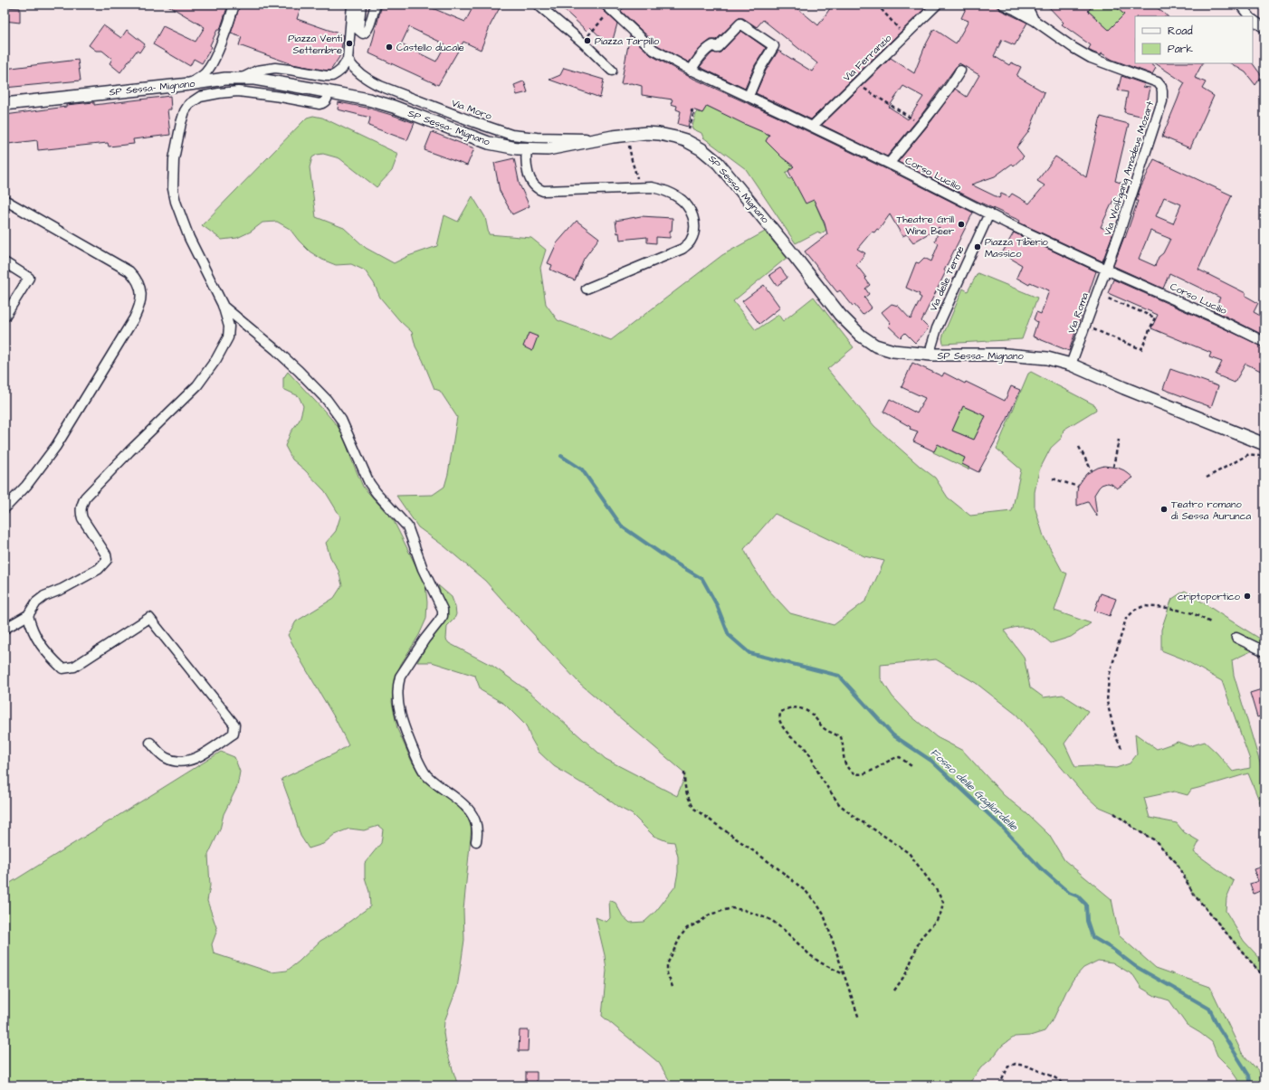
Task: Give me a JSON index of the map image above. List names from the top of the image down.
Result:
{
  "streets": {
    "street": [
      "Via Ferranzio",
      "SP Sessa- Mignano",
      "Via Moro",
      "Via Wolfgang Amadeus Mozart",
      "Corso Lucilio",
      "Via delle Terme",
      "Via Roma"
    ]
  },
  "crossings": [
    ["Via Ferranzio", "Corso Lucilio"],
    ["SP Sessa- Mignano", "Via Moro"],
    ["SP Sessa- Mignano", "Via delle Terme"],
    ["SP Sessa- Mignano", "Via Roma"],
    ["Via Wolfgang Amadeus Mozart", "Corso Lucilio"],
    ["Via Wolfgang Amadeus Mozart", "Via Roma"],
    ["Corso Lucilio", "Via delle Terme"],
    ["Corso Lucilio", "Via Roma"]
  ],
  "water": ["Fosso delle Gagliardelle"],
  "places": [
    "Piazza Tarpillo",
    "Piazza Venti Settembre",
    "Castello ducale",
    "Theatre Grill Wine Beer",
    "Piazza Tiberio Massico",
    "Teatro romano di Sessa Aurunca",
    "criptoportico"
  ],
  "legend": ["Road", "Park"]
}
